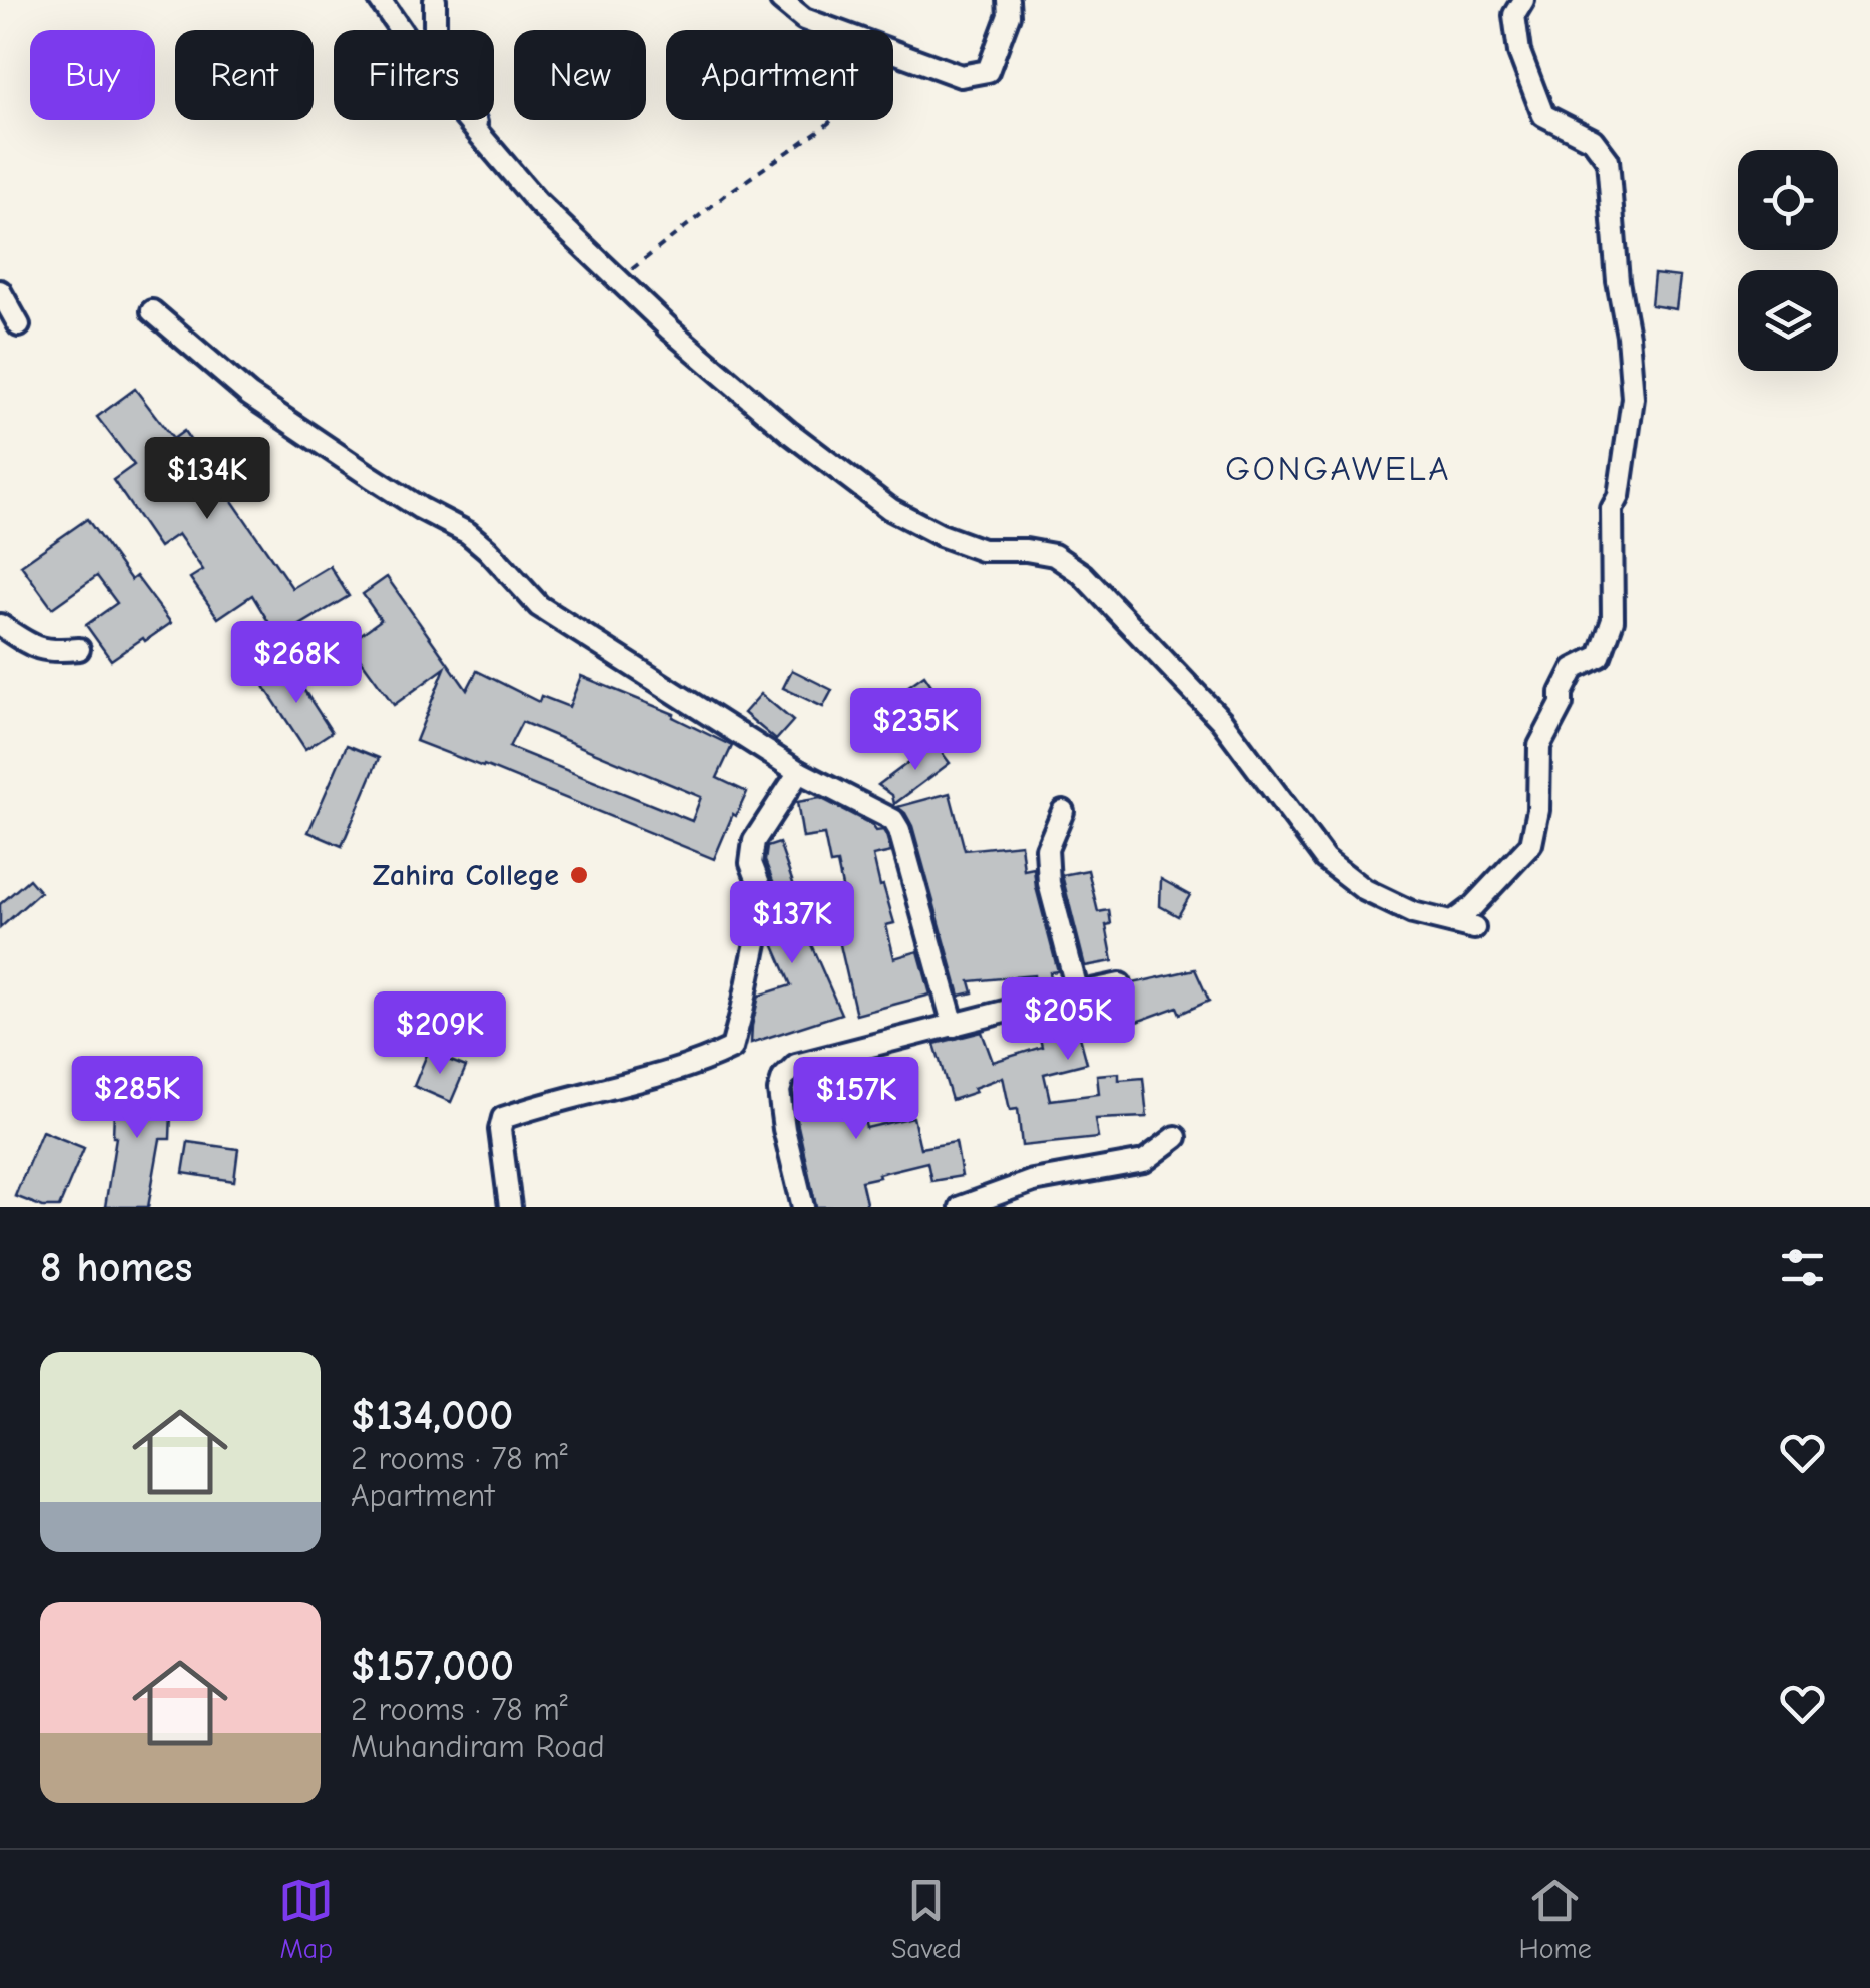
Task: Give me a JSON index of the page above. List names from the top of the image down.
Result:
{
  "districts": ["GONGAWELA"],
  "places": ["Zahira College"],
  "page": {
    "chip": [
      "Buy",
      "Rent",
      "Filters",
      "New",
      "Apartment"
    ],
    "price": [
      "$134K",
      "$268K",
      "$235K",
      "$137K",
      "$205K",
      "$209K",
      "$285K",
      "$157K"
    ],
    "heading": "8 homes",
    "list": [
      {
        "name": "$134,000",
        "note": "2 rooms · 78 m² · Apartment"
      },
      {
        "name": "$157,000",
        "note": "2 rooms · 78 m² · Muhandiram Road"
      }
    ],
    "tabs": ["Map", "Saved", "Home"]
  }
}
